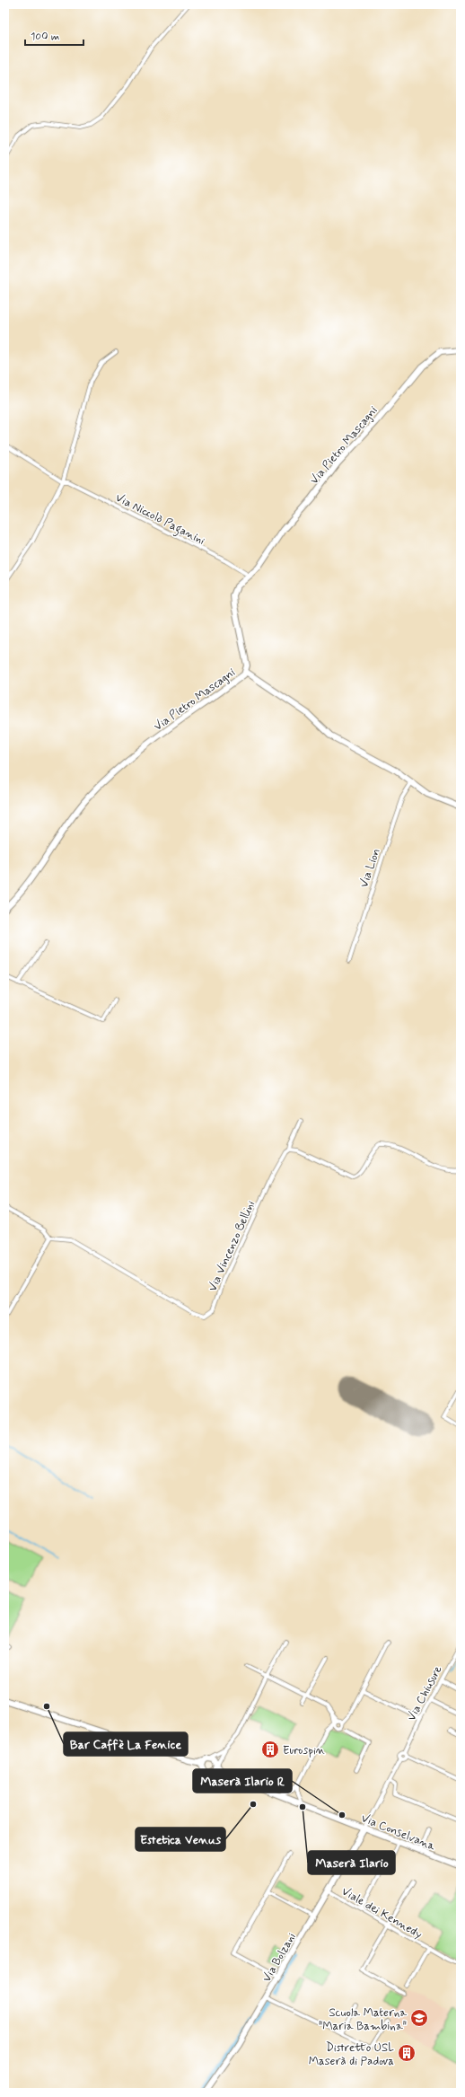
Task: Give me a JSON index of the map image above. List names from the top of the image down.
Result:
{
  "streets": {
    "street": [
      "Via Pietro Mascagni",
      "Via Niccolò Paganini",
      "Via Lion",
      "Via Vincenzo Bellini",
      "Via Chiusure",
      "Via Conselvana",
      "Viale dei Kennedy",
      "Via Bolzani"
    ]
  },
  "crossings": [
    ["Via Pietro Mascagni", "Via Niccolò Paganini"],
    ["Via Chiusure", "Via Conselvana"],
    ["Via Chiusure", "Via Bolzani"],
    ["Via Conselvana", "Via Bolzani"],
    ["Viale dei Kennedy", "Via Bolzani"]
  ],
  "places": {
    "other": [
      "Bar Caffè La Fenice",
      "Estetica Venus",
      "Maserà Ilario",
      "Maserà Ilario R"
    ],
    "building": ["Eurospin", "Distretto USL Maserà di Padova"],
    "school or university": ["Scuola Materna \"Maria Bambina\""]
  },
  "scale_bar": "100 m"
}
